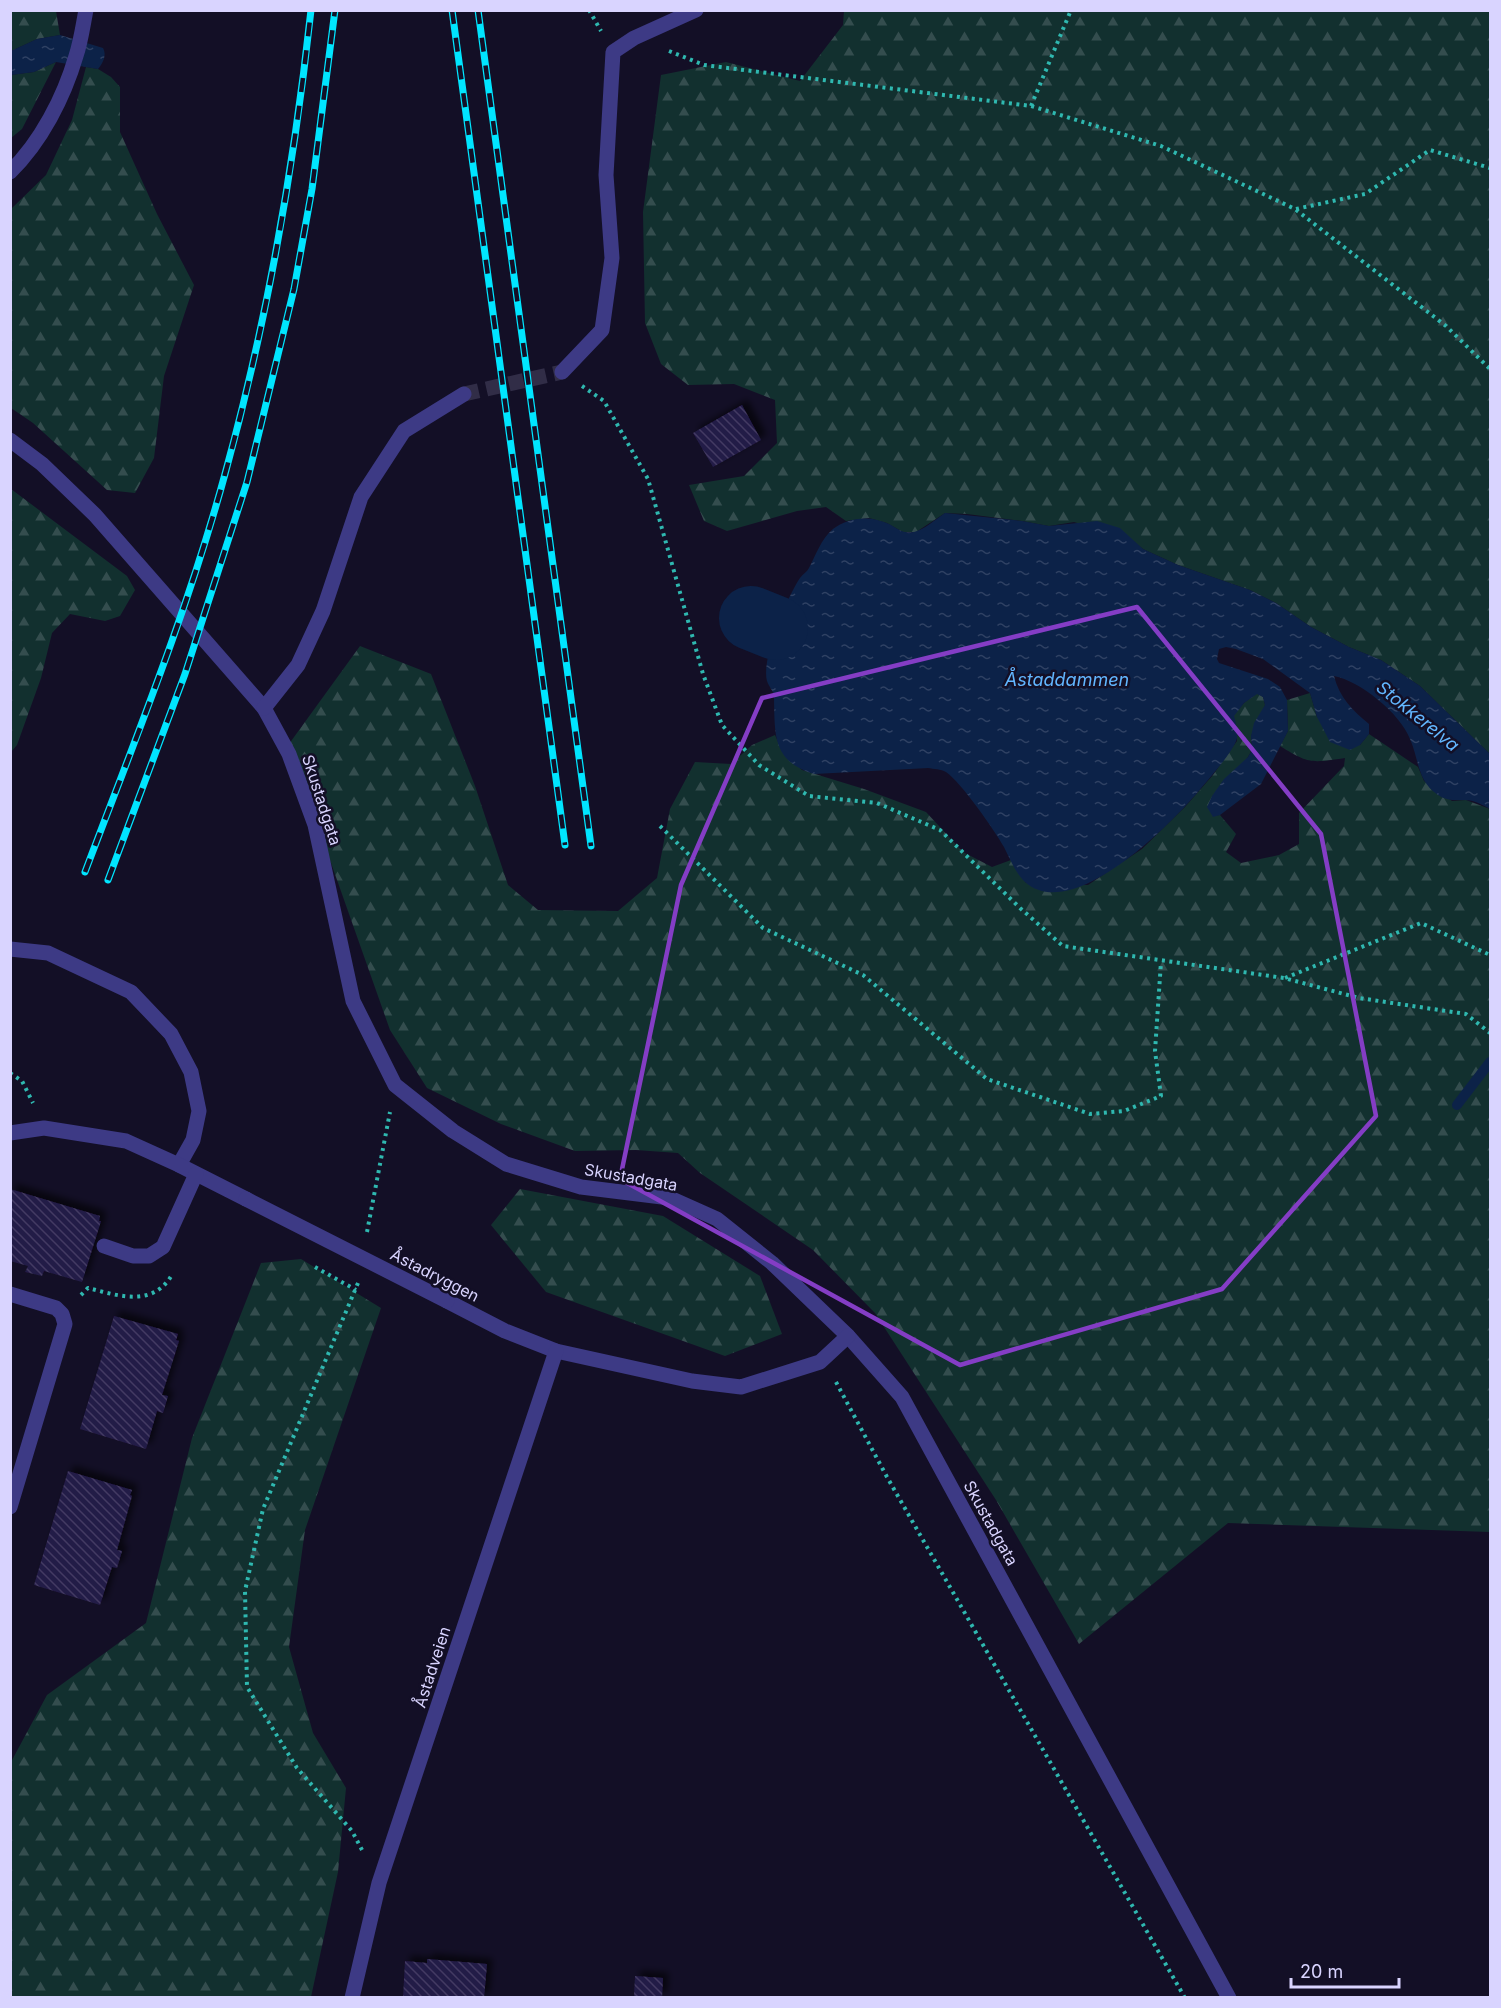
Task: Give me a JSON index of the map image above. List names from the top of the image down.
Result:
{
  "streets": {
    "street": ["Skustadgata", "Åstadryggen", "Åstadveien"]
  },
  "crossings": [
    ["Skustadgata", "Åstadryggen"],
    ["Åstadryggen", "Åstadveien"]
  ],
  "water": ["Åstaddammen", "Stokkerelva"],
  "scale_bar": "20 m"
}
